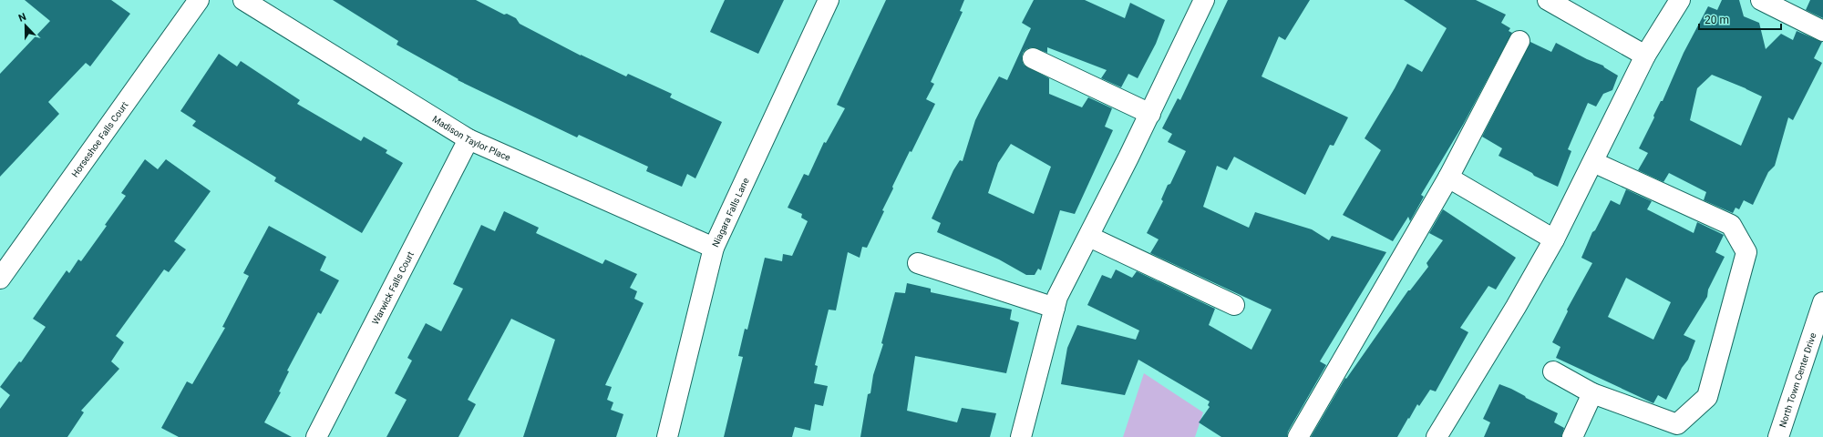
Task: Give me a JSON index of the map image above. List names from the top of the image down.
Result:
{
  "streets": {
    "street": [
      "Madison Taylor Place",
      "Horseshoe Falls Court",
      "Niagara Falls Lane",
      "Warwick Falls Court",
      "North Town Center Drive"
    ]
  },
  "crossings": [
    ["Madison Taylor Place", "Niagara Falls Lane"],
    ["Madison Taylor Place", "Warwick Falls Court"]
  ],
  "scale_bar": "20 m",
  "north": "top"
}
